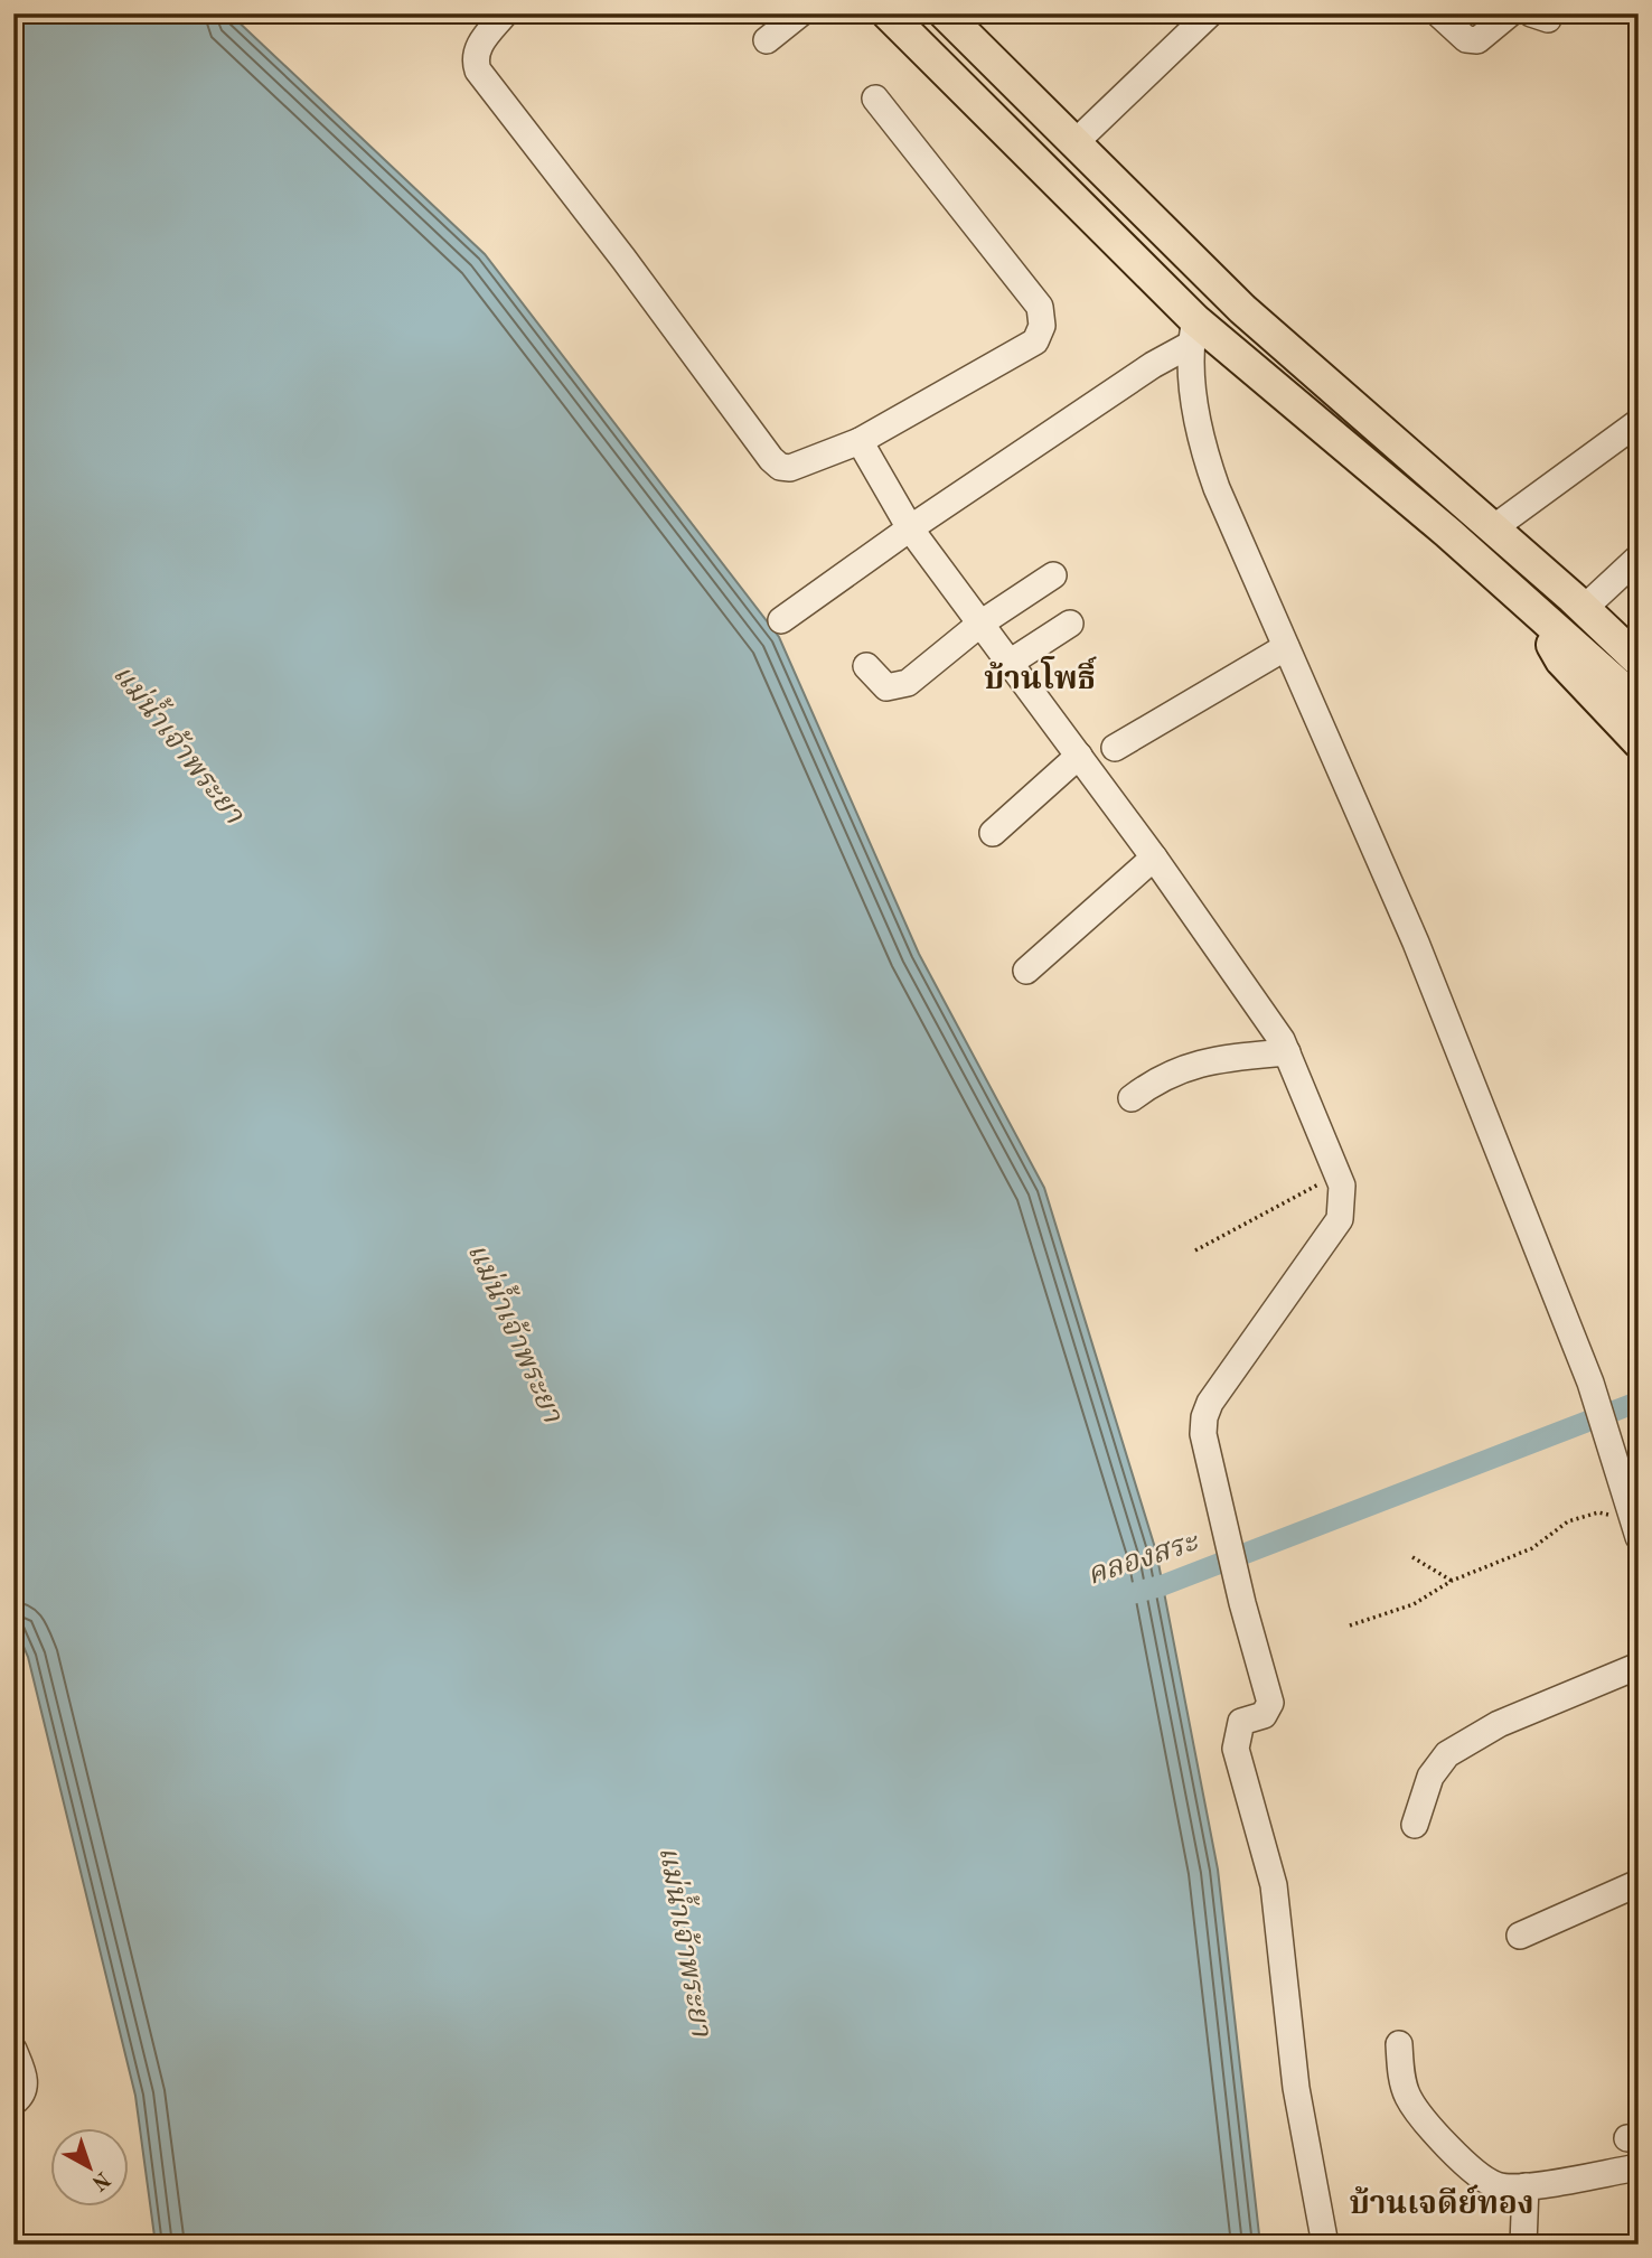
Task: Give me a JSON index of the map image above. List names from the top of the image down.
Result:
{
  "districts": ["บ้านโพธิ์", "บ้านเจดีย์ทอง"],
  "water": ["แม่น้ำเจ้าพระยา", "คลองสระ"],
  "north": "bottom right"
}
